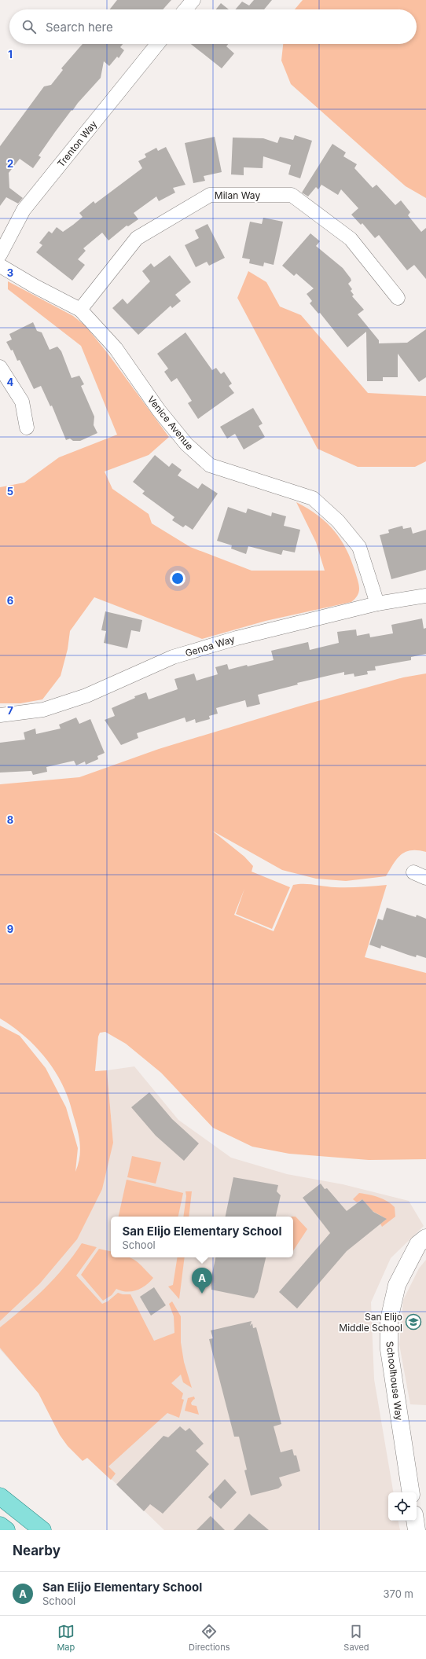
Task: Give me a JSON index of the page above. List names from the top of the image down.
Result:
{
  "streets": {
    "street": [
      "Trenton Way",
      "Milan Way",
      "Venice Avenue",
      "Genoa Way",
      "Schoolhouse Way"
    ]
  },
  "crossings": [
    ["Milan Way", "Venice Avenue"],
    ["Venice Avenue", "Genoa Way"]
  ],
  "places": {
    "school or university": ["San Elijo Middle School"]
  },
  "page": {
    "search": "Search here",
    "popup": ["San Elijo Elementary School", "School"],
    "pins": "A",
    "heading": "Nearby",
    "list": [
      {
        "mark": "A",
        "name": "San Elijo Elementary School",
        "note": "School",
        "value": "370 m"
      }
    ],
    "nav": ["Map", "Directions", "Saved"]
  },
  "grid": {
    "rows": [
      "1",
      "2",
      "3",
      "4",
      "5",
      "6",
      "7",
      "8",
      "9"
    ]
  }
}
